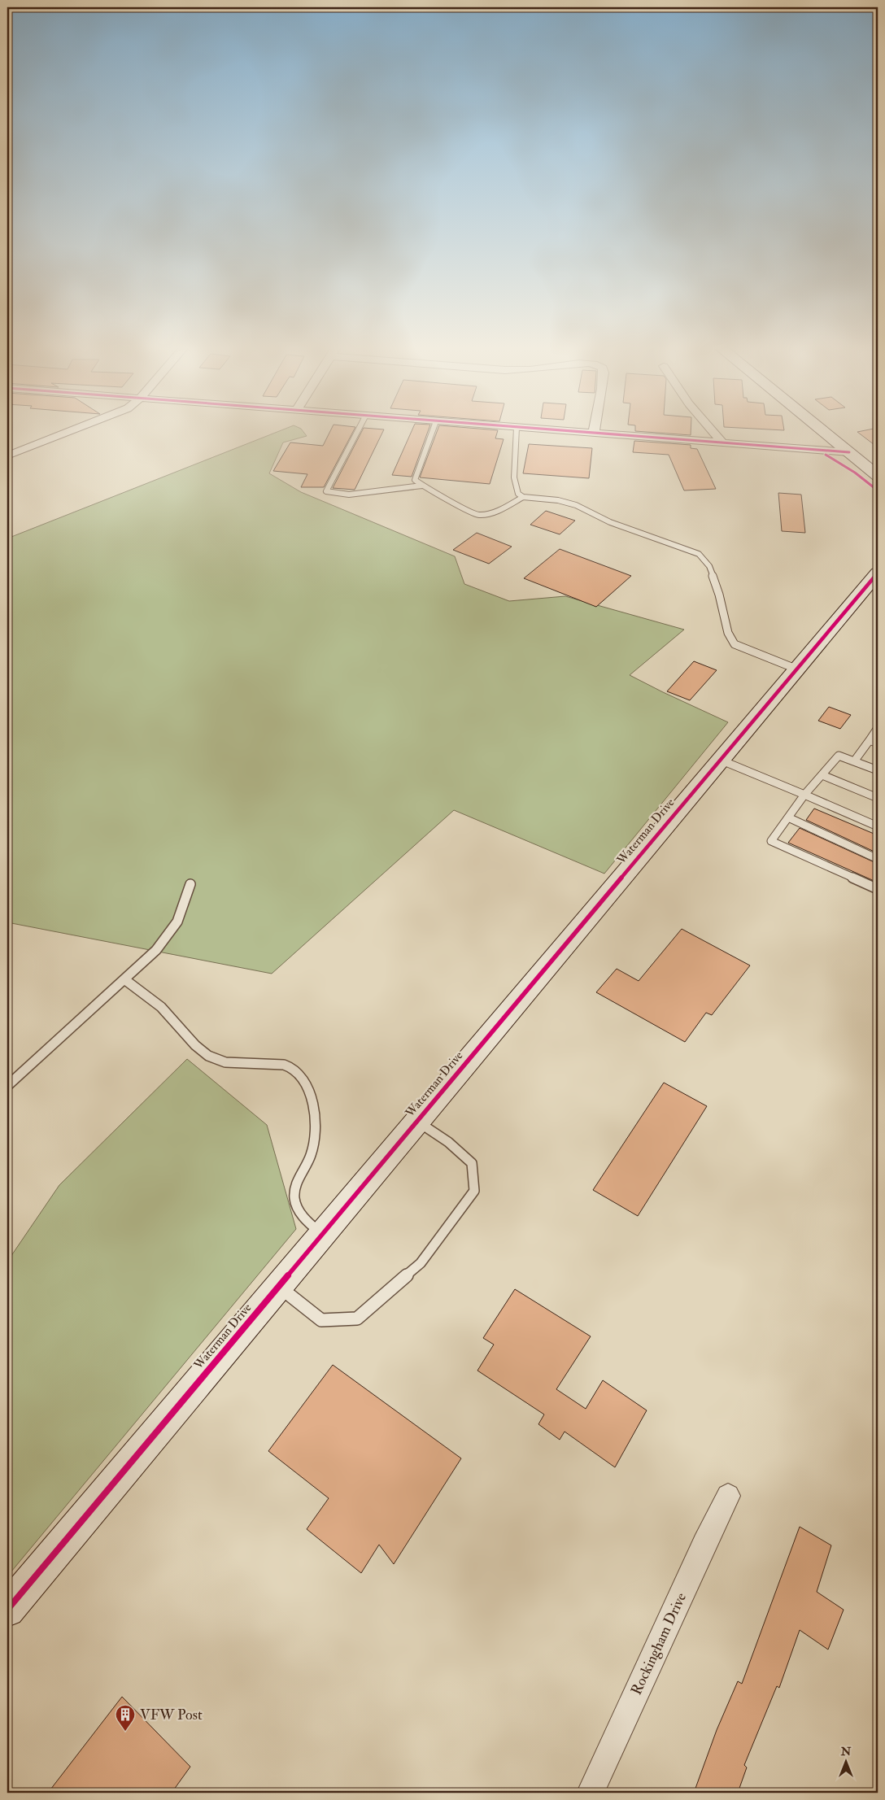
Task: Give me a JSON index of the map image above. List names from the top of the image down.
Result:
{
  "streets": {
    "street": ["Waterman Drive", "Rockingham Drive"]
  },
  "places": {
    "building": ["VFW Post"]
  },
  "north": "top"
}
